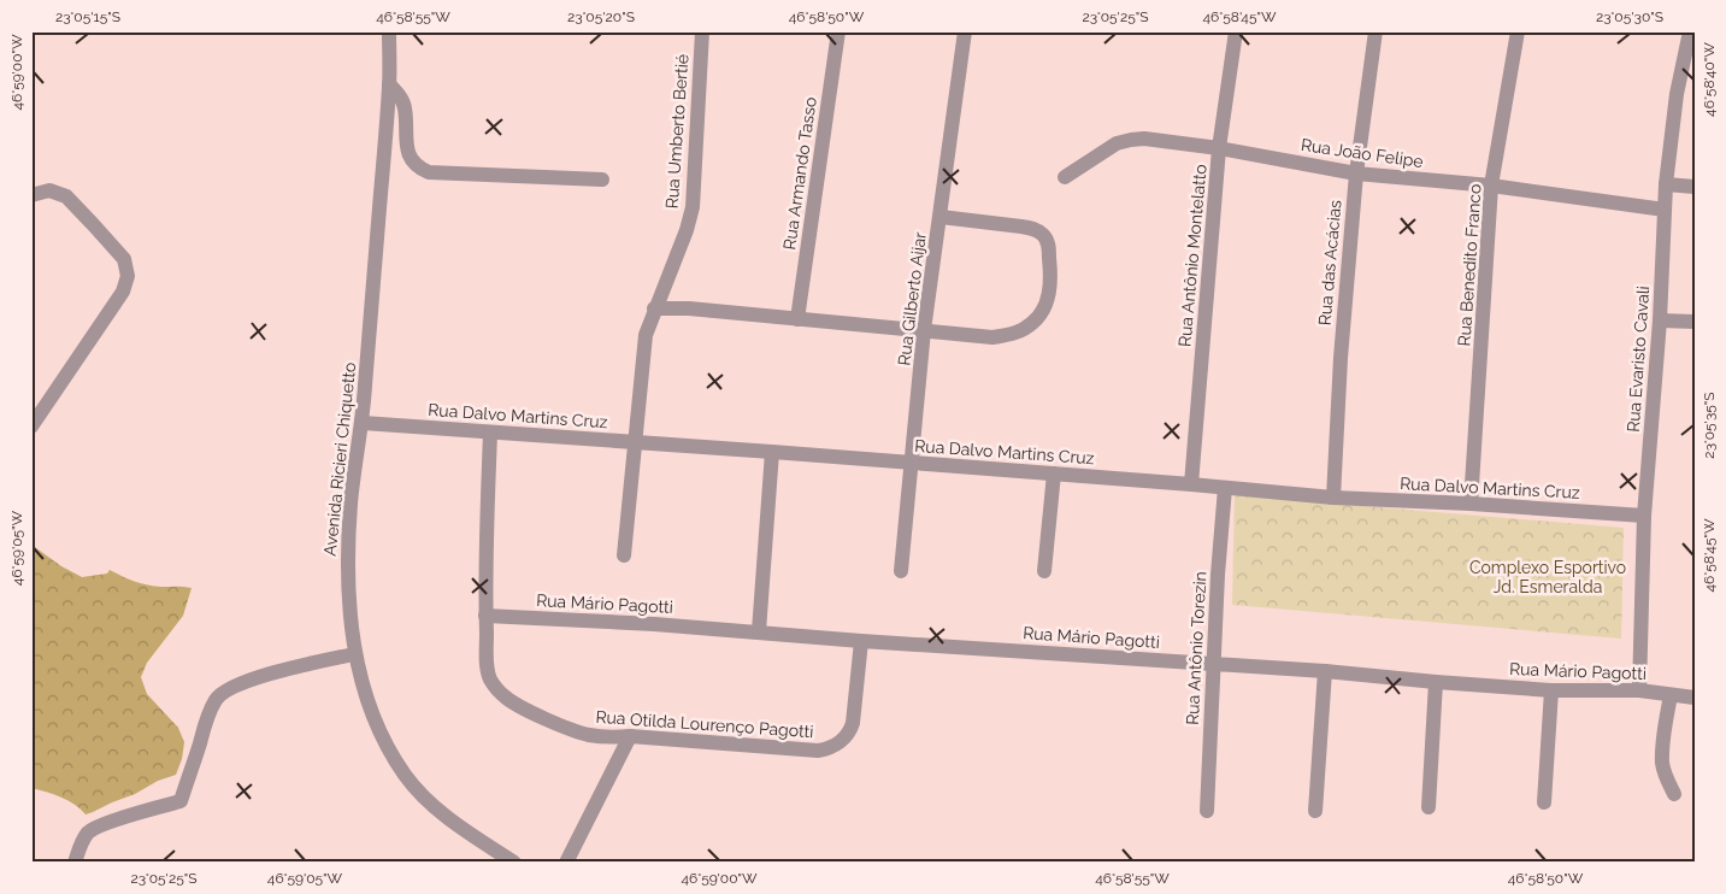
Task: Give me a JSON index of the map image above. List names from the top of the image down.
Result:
{
  "streets": {
    "street": [
      "Rua Umberto Bertié",
      "Rua João Felipe",
      "Rua Armando Tasso",
      "Rua Antônio Montelatto",
      "Rua das Acácias",
      "Rua Benedito Franco",
      "Rua Gilberto Aijar",
      "Rua Evaristo Cavali",
      "Rua Dalvo Martins Cruz",
      "Avenida Ricieri Chiquetto",
      "Rua Mário Pagotti",
      "Rua Antônio Torezin",
      "Rua Otilda Lourenço Pagotti"
    ]
  },
  "crossings": [
    ["Rua Umberto Bertié", "Rua Dalvo Martins Cruz"],
    ["Rua João Felipe", "Rua Antônio Montelatto"],
    ["Rua João Felipe", "Rua das Acácias"],
    ["Rua João Felipe", "Rua Benedito Franco"],
    ["Rua João Felipe", "Rua Evaristo Cavali"],
    ["Rua Antônio Montelatto", "Rua Dalvo Martins Cruz"],
    ["Rua das Acácias", "Rua Dalvo Martins Cruz"],
    ["Rua Benedito Franco", "Rua Dalvo Martins Cruz"],
    ["Rua Gilberto Aijar", "Rua Dalvo Martins Cruz"],
    ["Rua Evaristo Cavali", "Rua Dalvo Martins Cruz"],
    ["Rua Evaristo Cavali", "Rua Mário Pagotti"],
    ["Rua Dalvo Martins Cruz", "Avenida Ricieri Chiquetto"],
    ["Rua Dalvo Martins Cruz", "Rua Antônio Torezin"],
    ["Rua Mário Pagotti", "Rua Antônio Torezin"],
    ["Rua Mário Pagotti", "Rua Otilda Lourenço Pagotti"]
  ],
  "parks": ["Complexo Esportivo Jd. Esmeralda"],
  "coordinates": [
    "23°05'15\"S",
    "46°58'55\"W",
    "23°05'20\"S",
    "46°58'50\"W",
    "23°05'25\"S",
    "46°58'45\"W",
    "23°05'30\"S",
    "46°59'00\"W",
    "46°58'40\"W",
    "23°05'35\"S",
    "46°59'05\"W"
  ]
}
